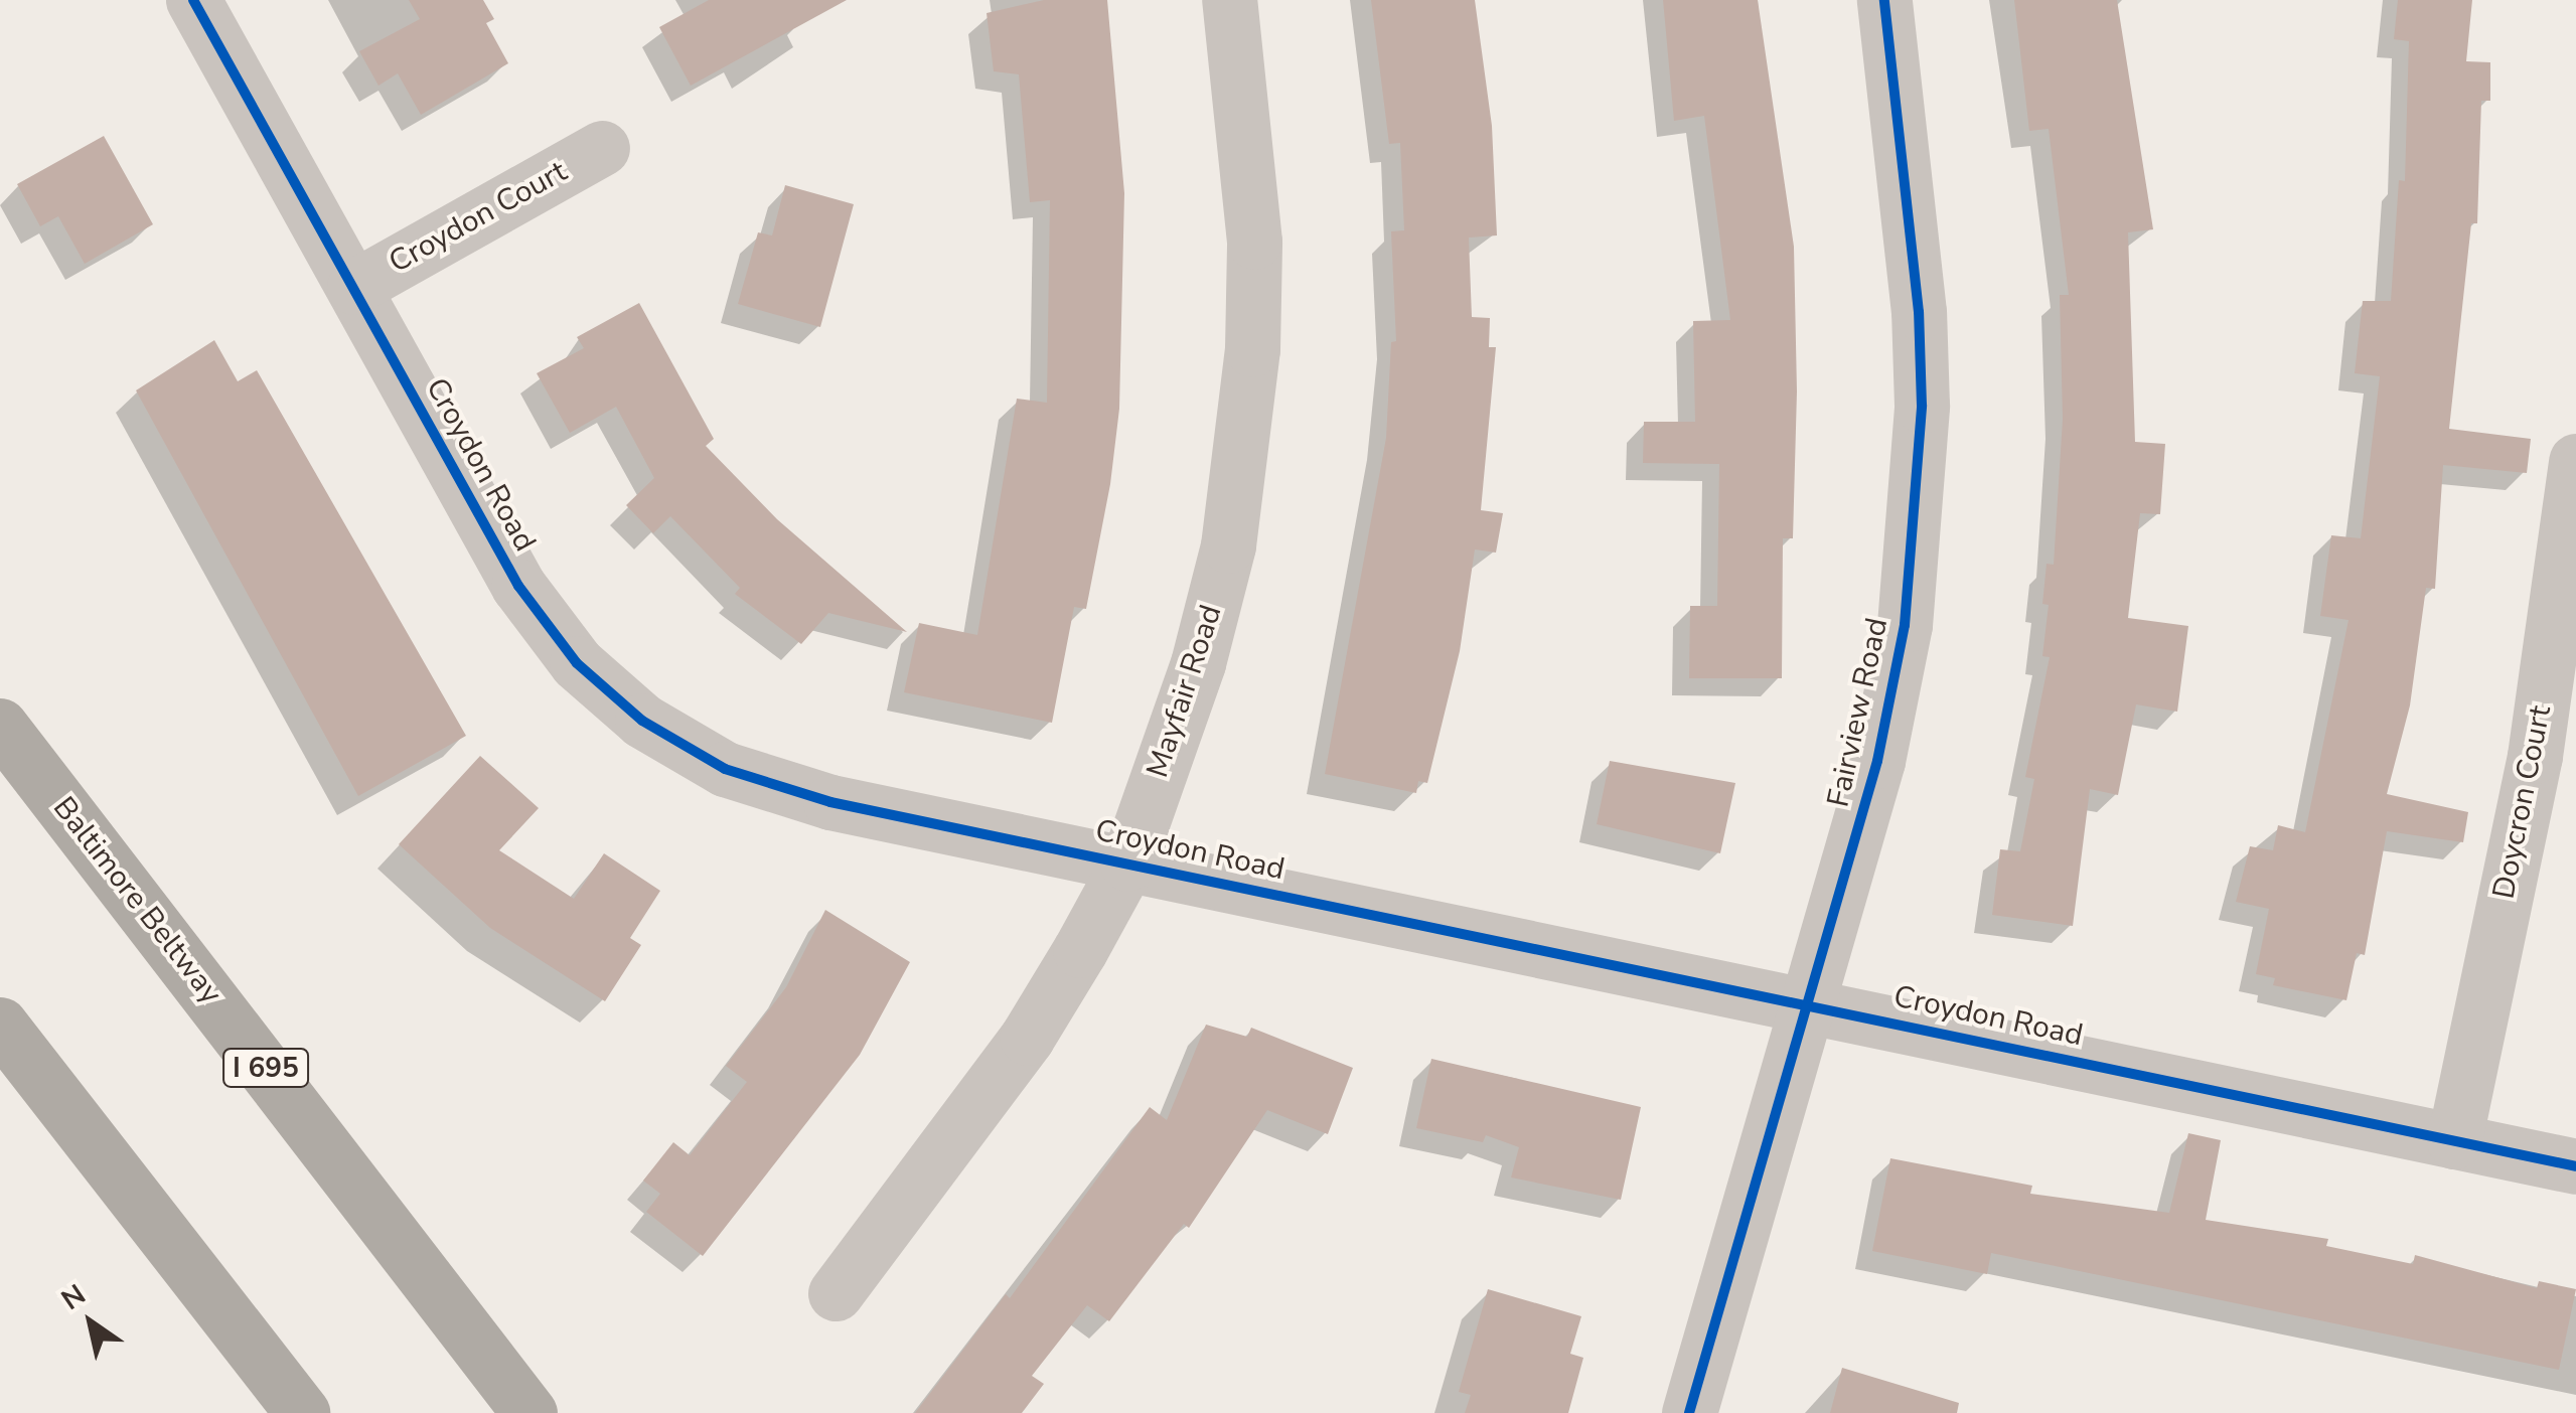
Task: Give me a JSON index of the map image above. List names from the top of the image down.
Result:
{
  "streets": {
    "highway": ["Baltimore Beltway", "I 695"],
    "street": [
      "Croydon Court",
      "Croydon Road",
      "Mayfair Road",
      "Fairview Road",
      "Doycron Court"
    ]
  },
  "crossings": [
    ["Croydon Court", "Croydon Road"],
    ["Croydon Road", "Mayfair Road"],
    ["Croydon Road", "Fairview Road"],
    ["Croydon Road", "Doycron Court"]
  ],
  "north": "top left"
}
